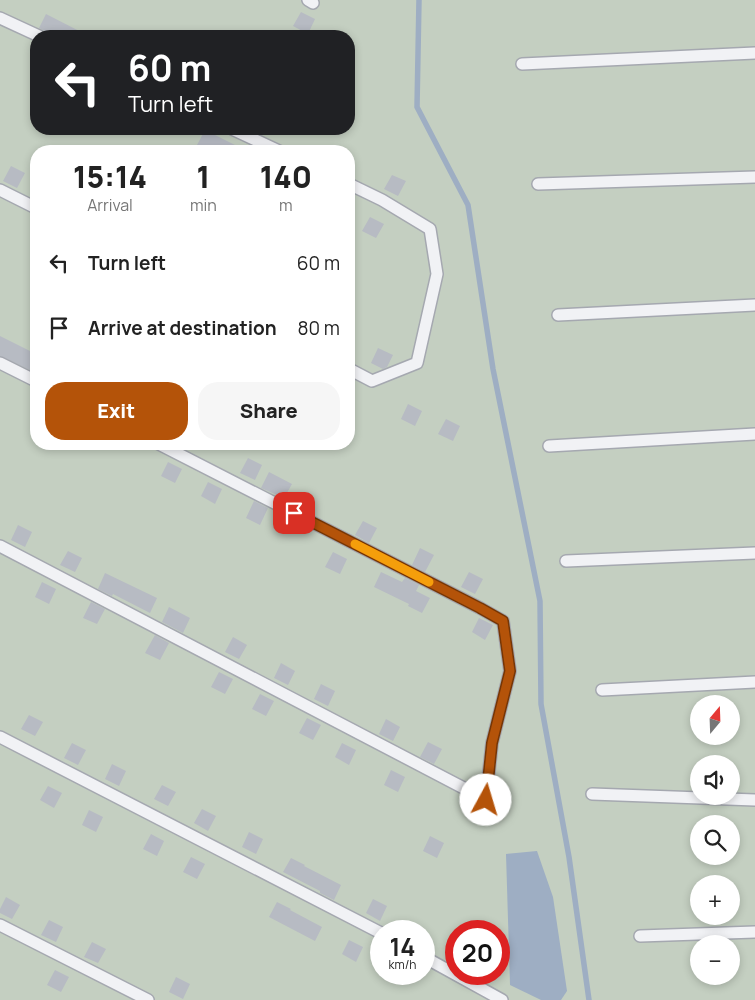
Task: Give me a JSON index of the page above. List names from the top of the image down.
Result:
{
  "north": "top",
  "page": {
    "turn": ["60 m", "Turn left"],
    "eta": [
      "15:14",
      "Arrival",
      "1",
      "min",
      "140",
      "m"
    ],
    "list": [
      {
        "name": "Turn left",
        "value": "60 m"
      },
      {
        "name": "Arrive at destination",
        "value": "80 m"
      }
    ],
    "buttons": ["Exit", "Share"],
    "map_buttons": ["+", "−"],
    "speed": "14 km/h",
    "limit": "20"
  }
}
